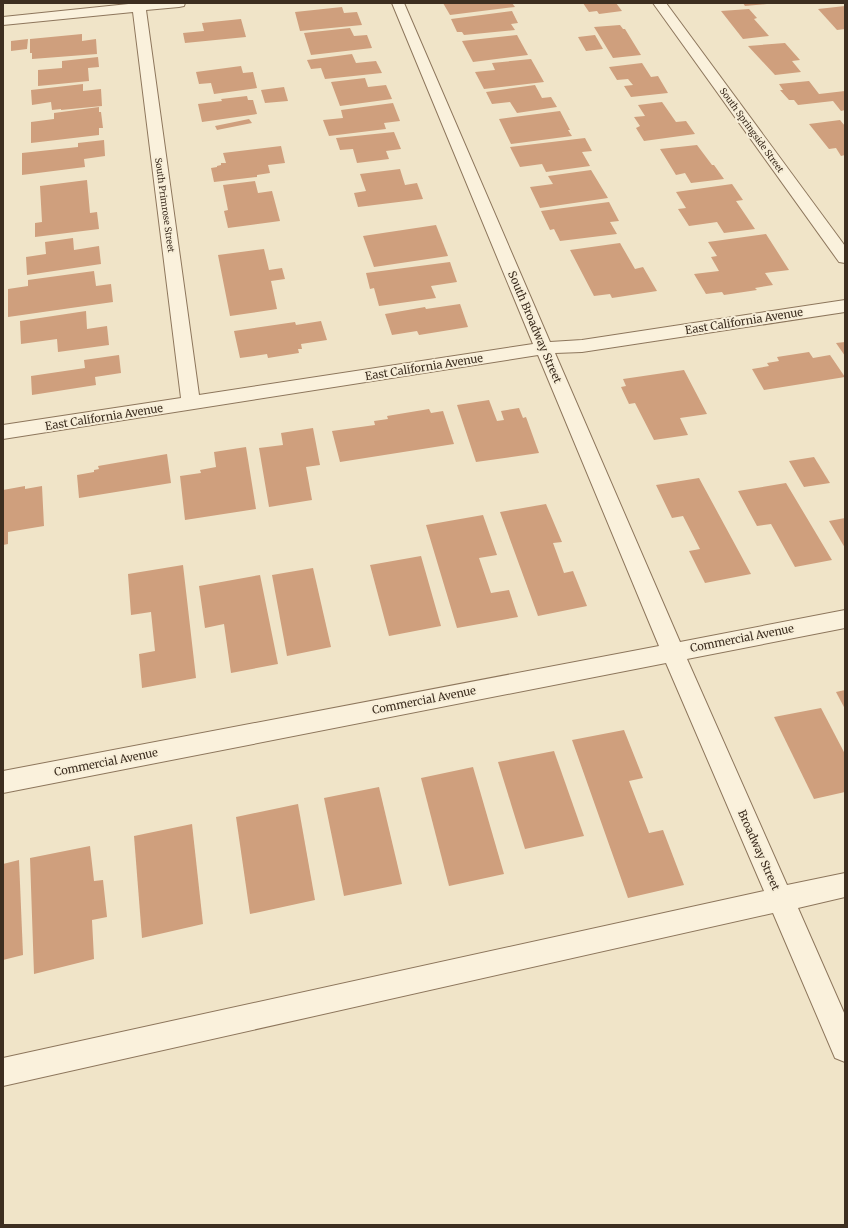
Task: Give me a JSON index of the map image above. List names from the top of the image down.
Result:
{
  "streets": {
    "street": [
      "South Springside Street",
      "South Primrose Street",
      "East California Avenue",
      "South Broadway Street",
      "Commercial Avenue",
      "Broadway Street"
    ]
  },
  "crossings": [
    ["South Primrose Street", "East California Avenue"],
    ["East California Avenue", "South Broadway Street"],
    ["South Broadway Street", "Commercial Avenue"],
    ["South Broadway Street", "Broadway Street"],
    ["Commercial Avenue", "Broadway Street"]
  ]
}
